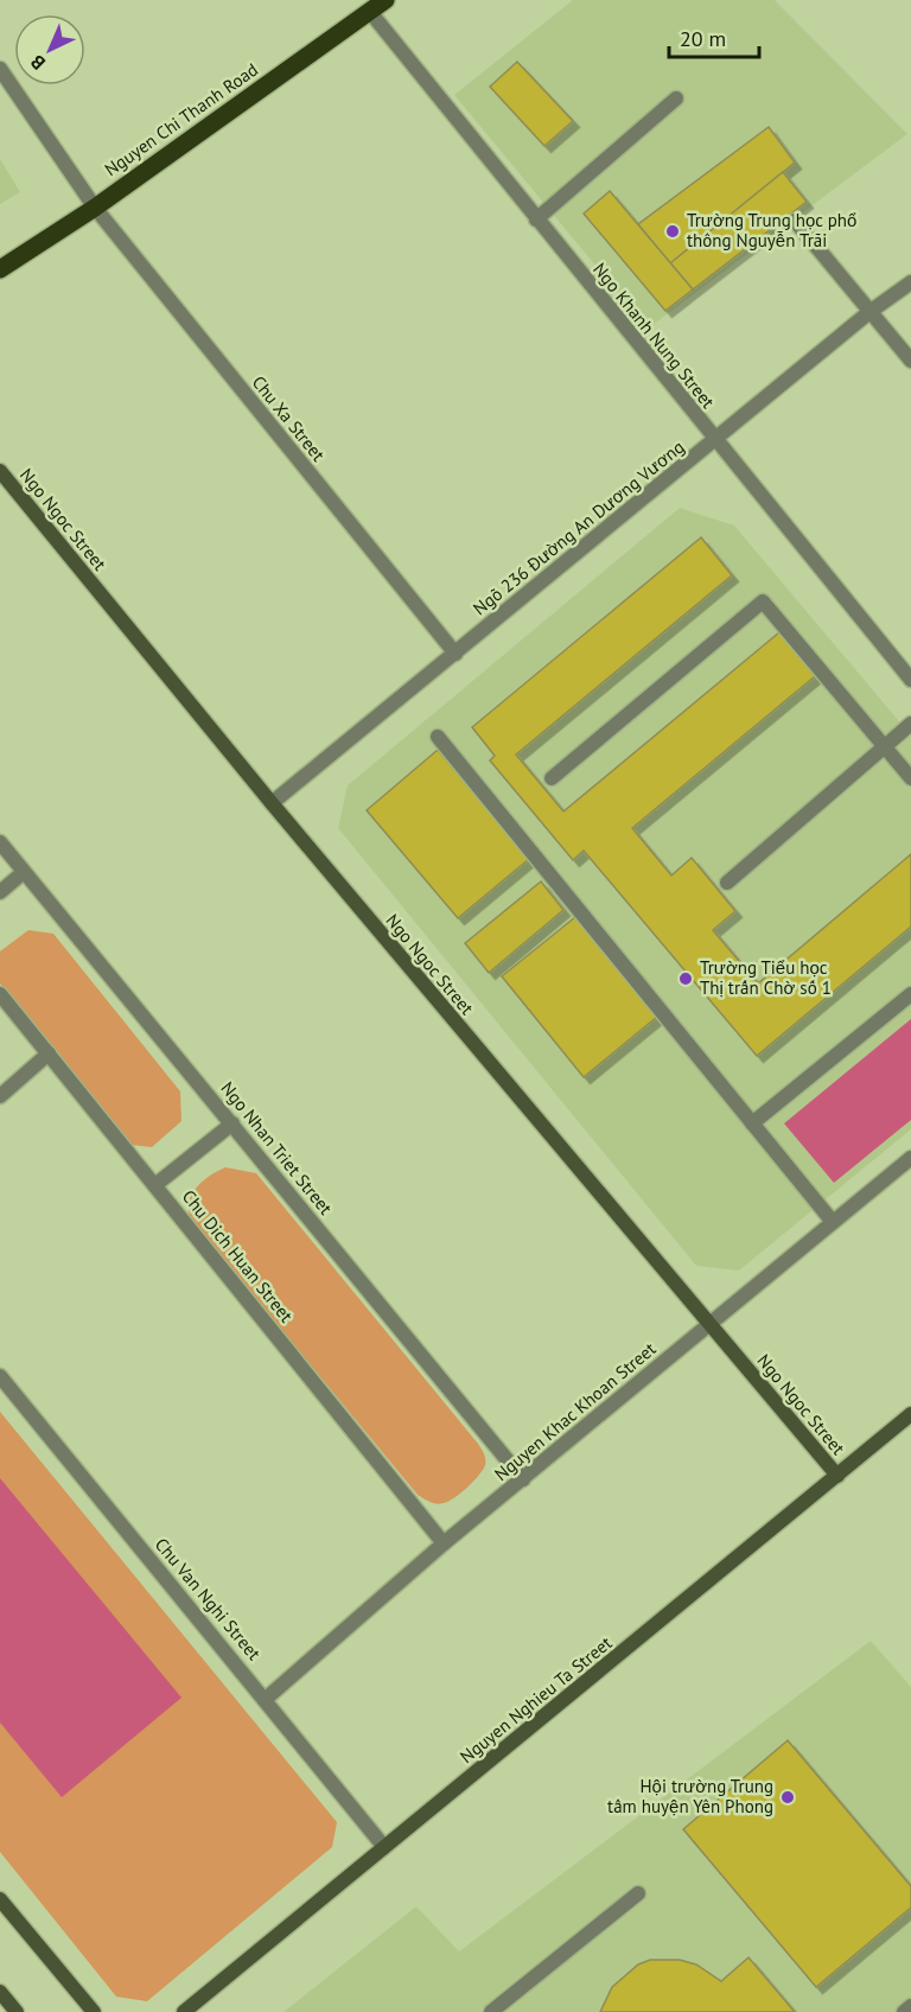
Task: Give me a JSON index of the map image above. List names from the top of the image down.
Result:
{
  "streets": {
    "main road": ["Nguyen Chi Thanh Road"],
    "street": [
      "Ngo Khanh Nung Street",
      "Chu Xa Street",
      "Ngo Ngoc Street",
      "Ngõ 236 Đường An Dương Vương",
      "Ngo Nhan Triet Street",
      "Chu Dich Huan Street",
      "Nguyen Khac Khoan Street",
      "Chu Van Nghi Street",
      "Nguyen Nghieu Ta Street"
    ]
  },
  "crossings": [
    ["Nguyen Chi Thanh Road", "Ngo Khanh Nung Street"],
    ["Nguyen Chi Thanh Road", "Chu Xa Street"],
    ["Ngo Khanh Nung Street", "Ngõ 236 Đường An Dương Vương"],
    ["Chu Xa Street", "Ngõ 236 Đường An Dương Vương"],
    ["Ngo Ngoc Street", "Ngõ 236 Đường An Dương Vương"],
    ["Ngo Ngoc Street", "Nguyen Khac Khoan Street"],
    ["Ngo Ngoc Street", "Nguyen Nghieu Ta Street"],
    ["Ngo Nhan Triet Street", "Nguyen Khac Khoan Street"],
    ["Chu Dich Huan Street", "Nguyen Khac Khoan Street"],
    ["Nguyen Khac Khoan Street", "Chu Van Nghi Street"],
    ["Chu Van Nghi Street", "Nguyen Nghieu Ta Street"]
  ],
  "places": ["Trường Trung học phổ thông Nguyễn Trãi", "Trường Tiểu học Thị trấn Chờ số 1", "Hội trường Trung tâm huyện Yên Phong"],
  "scale_bar": "20 m",
  "north": "bottom left"
}
